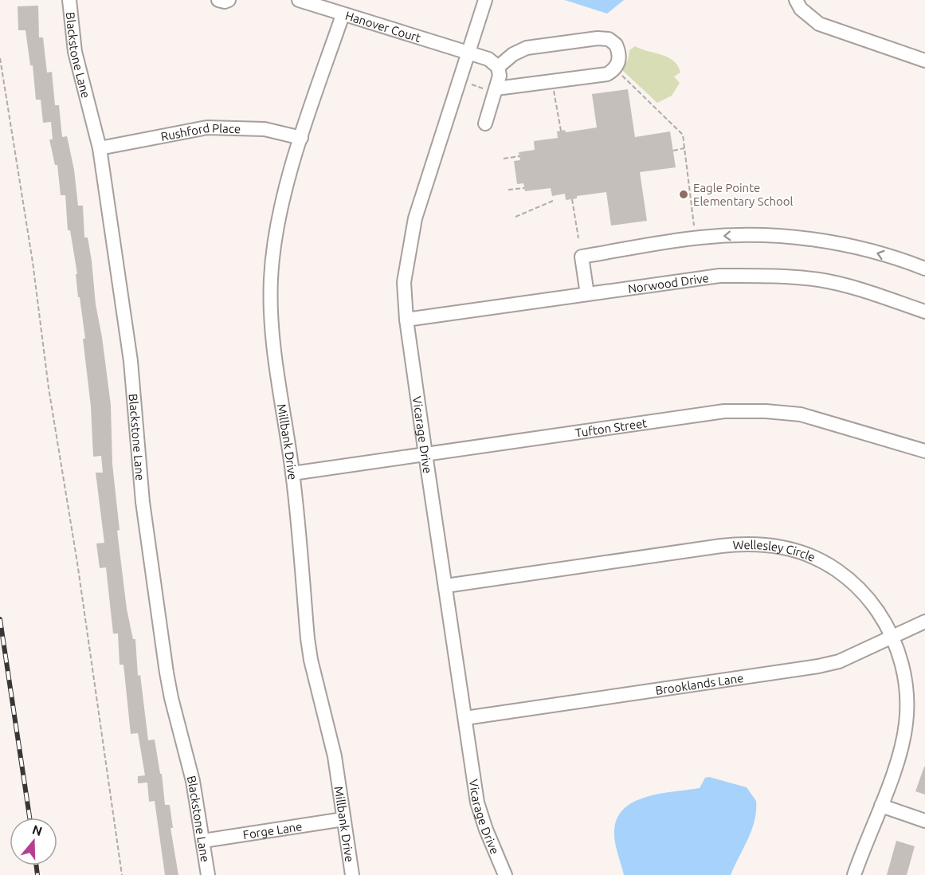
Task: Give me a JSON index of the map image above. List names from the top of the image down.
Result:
{
  "streets": {
    "street": [
      "Hanover Court",
      "Blackstone Lane",
      "Rushford Place",
      "Norwood Drive",
      "Tufton Street",
      "Vicarage Drive",
      "Millbank Drive",
      "Wellesley Circle",
      "Brooklands Lane",
      "Forge Lane"
    ]
  },
  "crossings": [
    ["Hanover Court", "Vicarage Drive"],
    ["Hanover Court", "Millbank Drive"],
    ["Blackstone Lane", "Rushford Place"],
    ["Blackstone Lane", "Forge Lane"],
    ["Rushford Place", "Millbank Drive"],
    ["Norwood Drive", "Vicarage Drive"],
    ["Tufton Street", "Vicarage Drive"],
    ["Tufton Street", "Millbank Drive"],
    ["Vicarage Drive", "Wellesley Circle"],
    ["Vicarage Drive", "Brooklands Lane"],
    ["Millbank Drive", "Forge Lane"],
    ["Wellesley Circle", "Brooklands Lane"]
  ],
  "places": ["Eagle Pointe Elementary School"],
  "north": "top"
}
